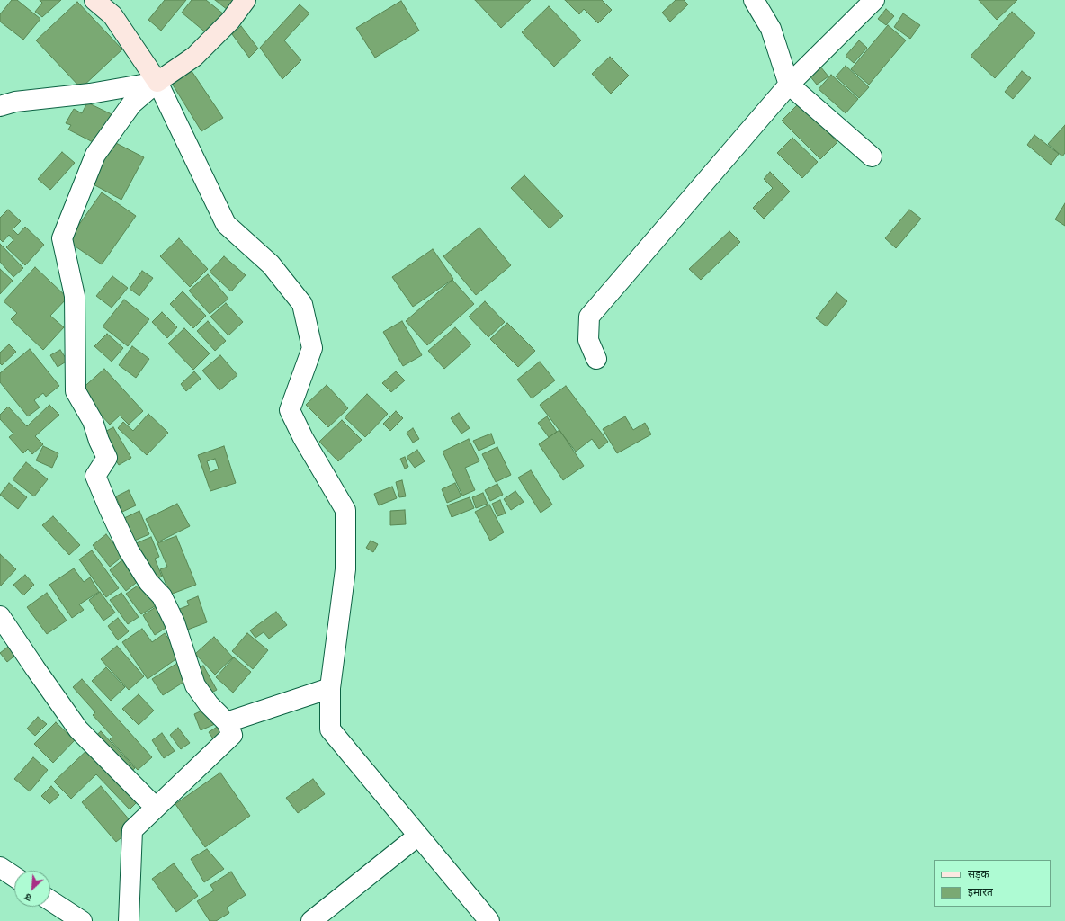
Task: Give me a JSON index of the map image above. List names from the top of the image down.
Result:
{
  "legend": ["सड़क", "इमारत"],
  "north": "bottom left"
}
